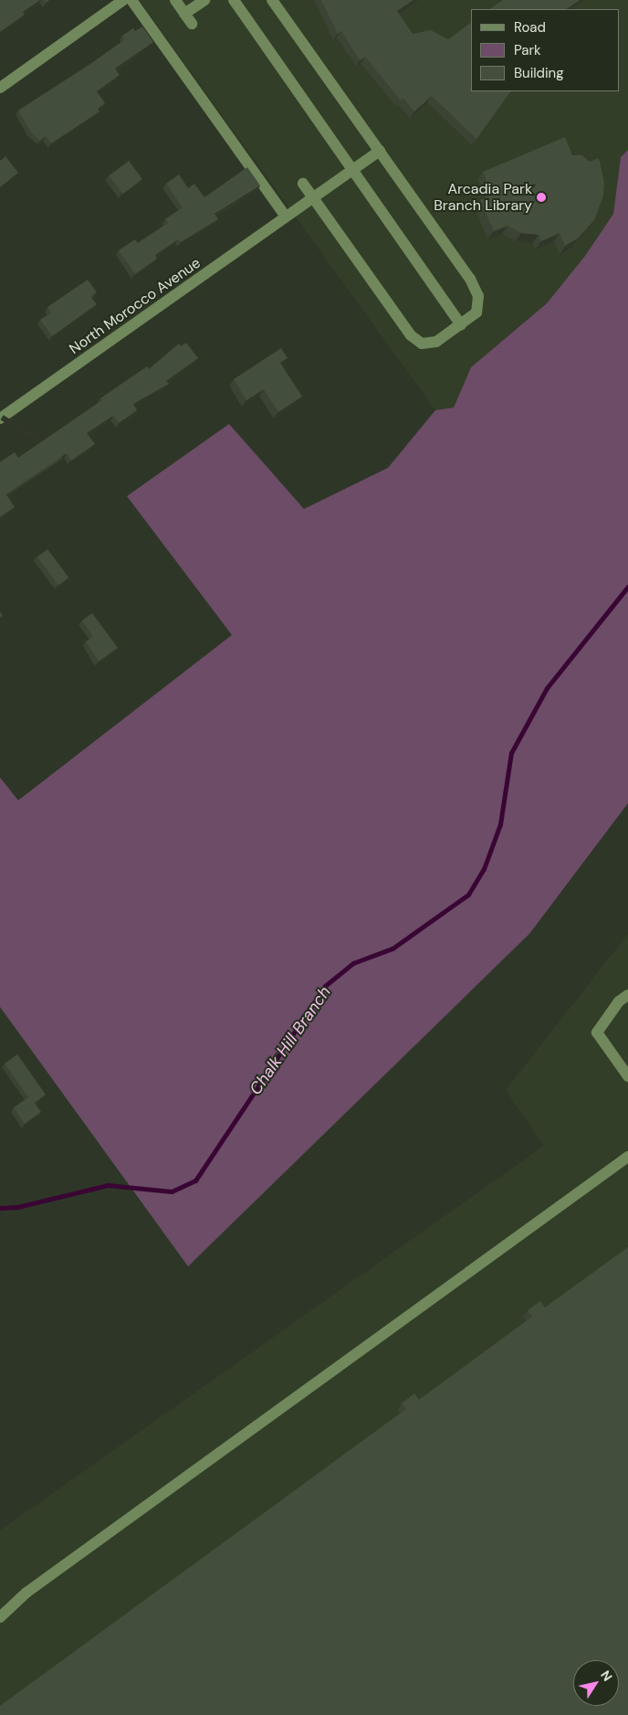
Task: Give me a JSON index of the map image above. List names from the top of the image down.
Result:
{
  "streets": {
    "street": ["North Morocco Avenue"]
  },
  "water": ["Chalk Hill Branch"],
  "places": ["Arcadia Park Branch Library"],
  "legend": ["Road", "Park", "Building"],
  "north": "top right"
}
